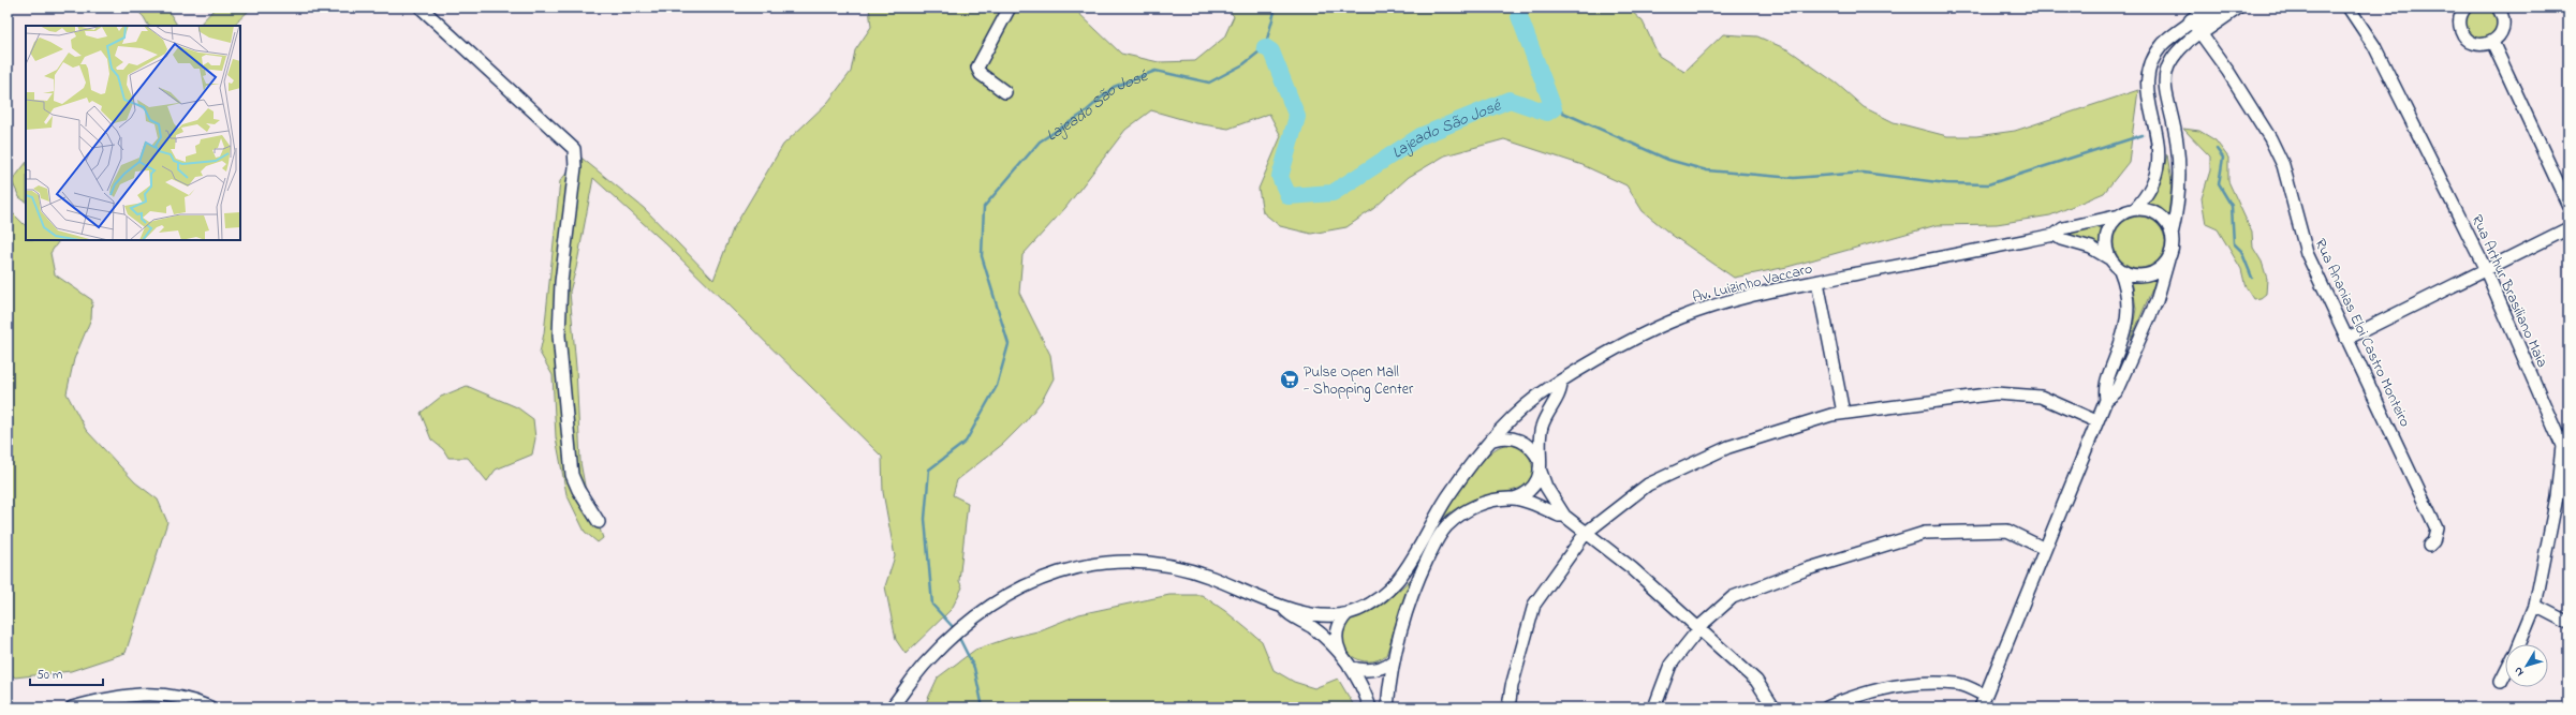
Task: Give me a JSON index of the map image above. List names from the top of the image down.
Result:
{
  "streets": {
    "street": ["Av. Luizinho Vaccaro", "Rua Arthur Brasiliano Maia", "Rua Ananias Eloi Castro Monteiro"]
  },
  "water": ["Lajeado São José"],
  "places": {
    "supermarket": ["Pulse Open Mall - Shopping Center"]
  },
  "scale_bar": "50 m",
  "north": "bottom left"
}
